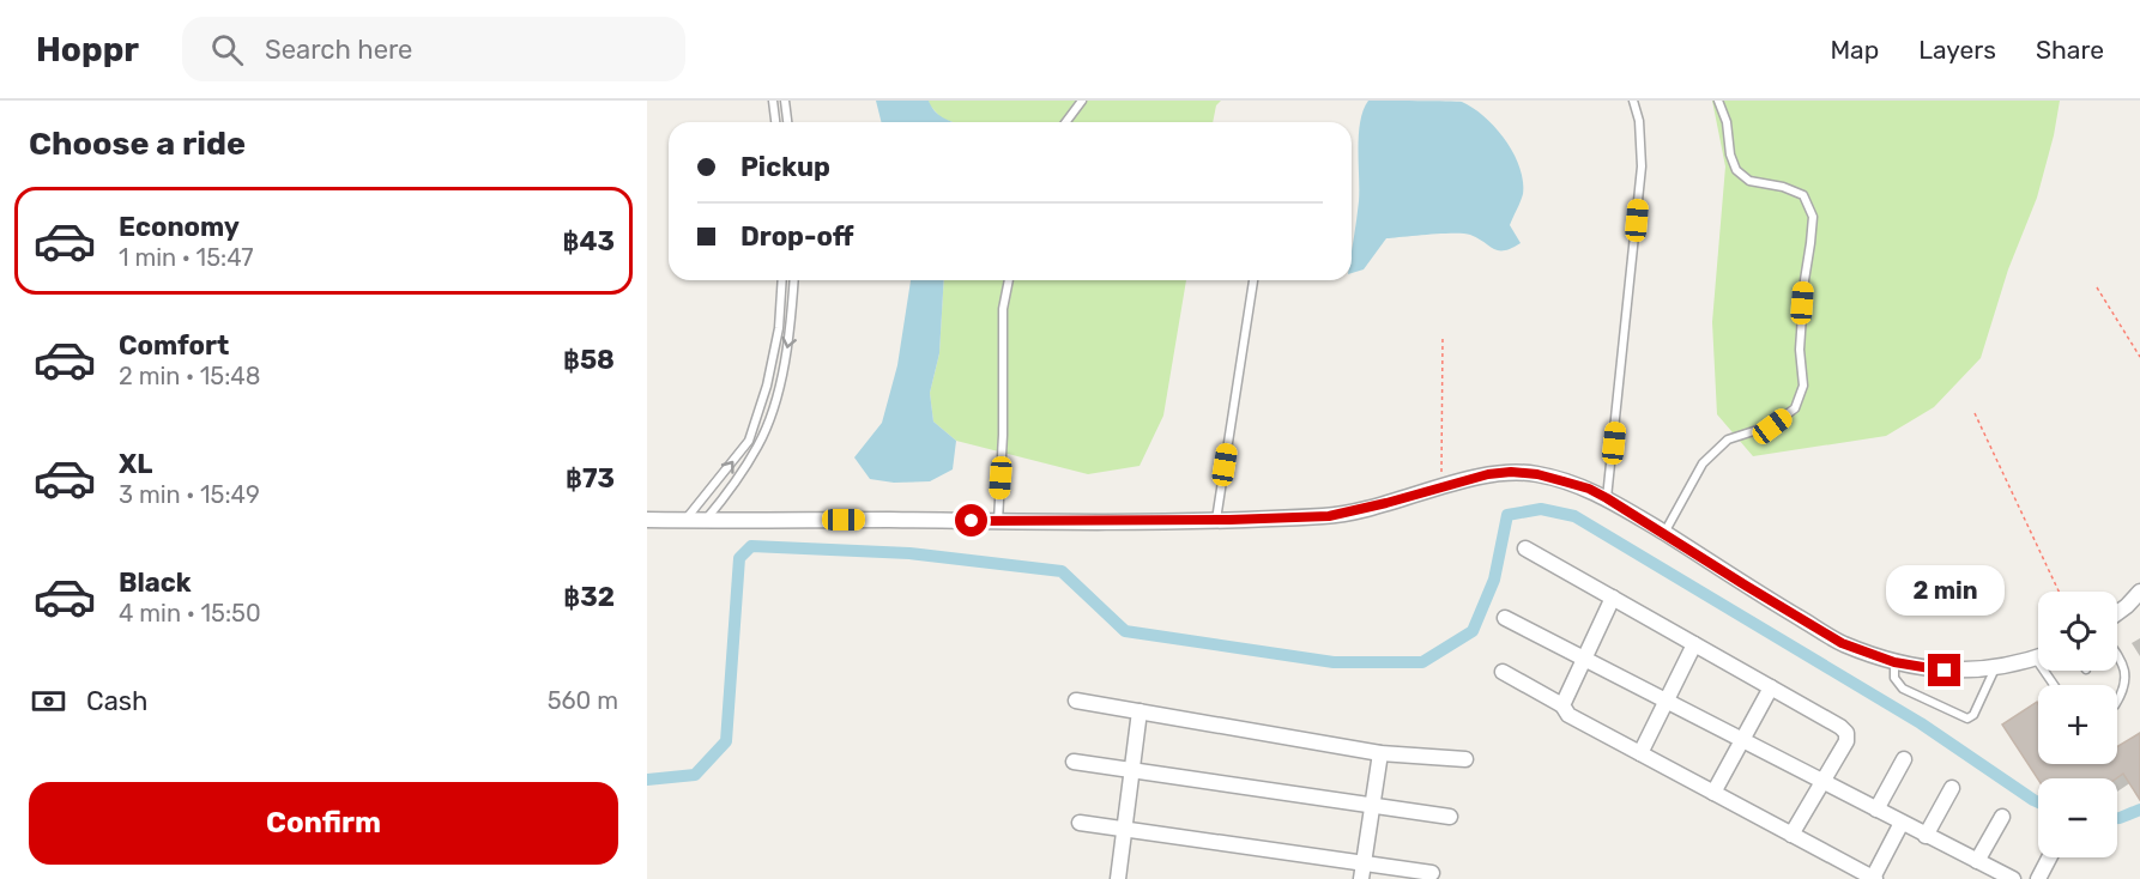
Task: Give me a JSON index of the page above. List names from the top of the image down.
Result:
{
  "page": {
    "header": "Hoppr",
    "search": "Search here",
    "nav": ["Map", "Layers", "Share"],
    "heading": "Choose a ride",
    "banner": ["Pickup", "Drop-off"],
    "list": [
      {
        "name": "Economy",
        "note": "1 min · 15:47",
        "value": "฿43"
      },
      {
        "name": "Comfort",
        "note": "2 min · 15:48",
        "value": "฿58"
      },
      {
        "name": "XL",
        "note": "3 min · 15:49",
        "value": "฿73"
      },
      {
        "name": "Black",
        "note": "4 min · 15:50",
        "value": "฿32"
      }
    ],
    "bubble": "2 min",
    "map_buttons": ["+", "−"],
    "pay": ["Cash", "560 m"],
    "buttons": "Confirm"
  }
}
